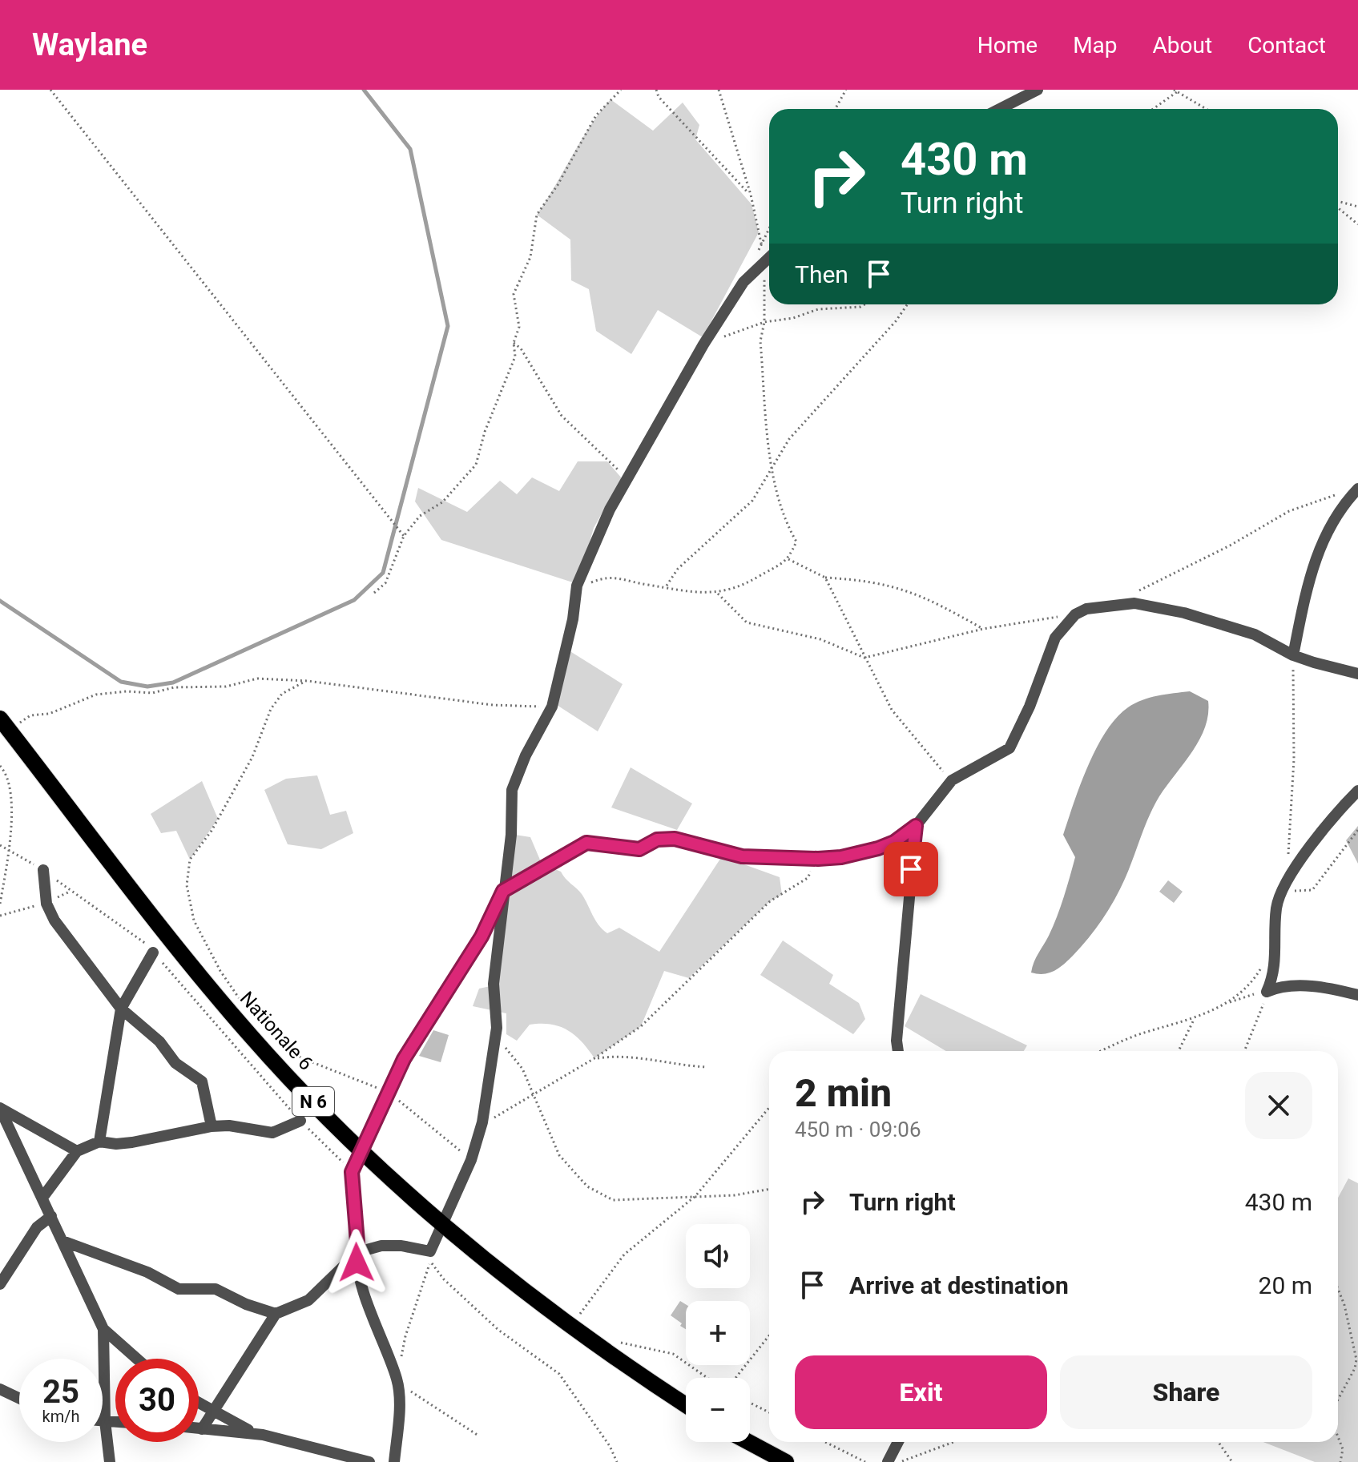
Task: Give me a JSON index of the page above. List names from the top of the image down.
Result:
{
  "streets": {
    "main road": ["Nationale 6", "N 6"]
  },
  "page": {
    "header": "Waylane",
    "nav": [
      "Home",
      "Map",
      "About",
      "Contact"
    ],
    "turn": ["430 m", "Turn right"],
    "then": "Then",
    "heading": ["2 min", "450 m · 09:06"],
    "list": [
      {
        "name": "Turn right",
        "value": "430 m"
      },
      {
        "name": "Arrive at destination",
        "value": "20 m"
      }
    ],
    "map_buttons": ["+", "−"],
    "buttons": ["Exit", "Share"],
    "speed": "25 km/h",
    "limit": "30"
  }
}
